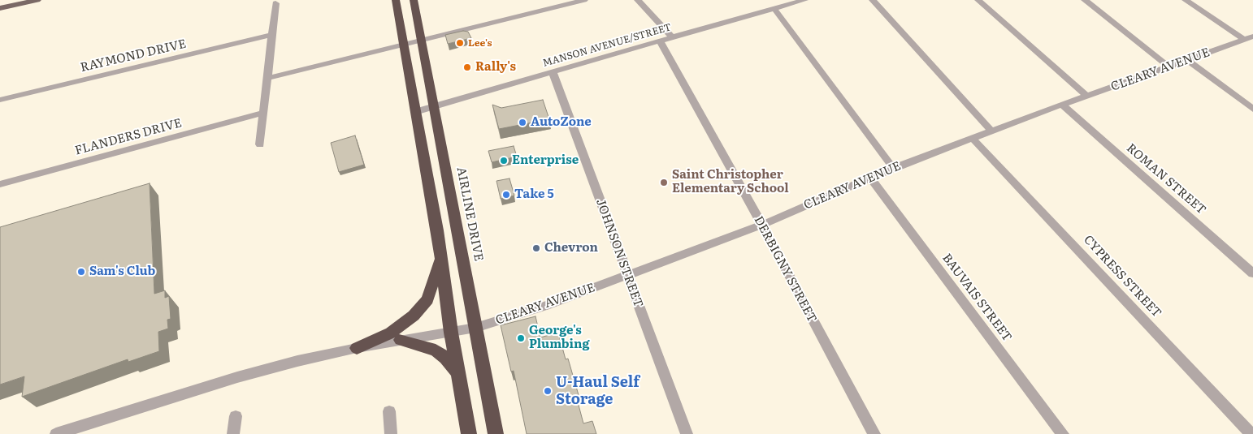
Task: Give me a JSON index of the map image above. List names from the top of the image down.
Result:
{
  "streets": {
    "highway": ["AIRLINE DRIVE"],
    "street": [
      "MANSON AVENUE/STREET",
      "RAYMOND DRIVE",
      "CLEARY AVENUE",
      "FLANDERS DRIVE",
      "ROMAN STREET",
      "JOHNSON STREET",
      "DERBIGNY STREET",
      "CYPRESS STREET",
      "BAUVAIS STREET"
    ]
  },
  "crossings": [
    ["MANSON AVENUE/STREET", "AIRLINE DRIVE"],
    ["MANSON AVENUE/STREET", "JOHNSON STREET"],
    ["MANSON AVENUE/STREET", "DERBIGNY STREET"],
    ["CLEARY AVENUE", "ROMAN STREET"],
    ["CLEARY AVENUE", "AIRLINE DRIVE"],
    ["CLEARY AVENUE", "JOHNSON STREET"],
    ["CLEARY AVENUE", "DERBIGNY STREET"],
    ["CLEARY AVENUE", "CYPRESS STREET"],
    ["CLEARY AVENUE", "BAUVAIS STREET"]
  ],
  "places": [
    "Lee's",
    "Rally's",
    "AutoZone",
    "Enterprise",
    "Saint Christopher Elementary School",
    "Take 5",
    "Chevron",
    "Sam's Club",
    "George's Plumbing",
    "U-Haul Self Storage"
  ]
}
